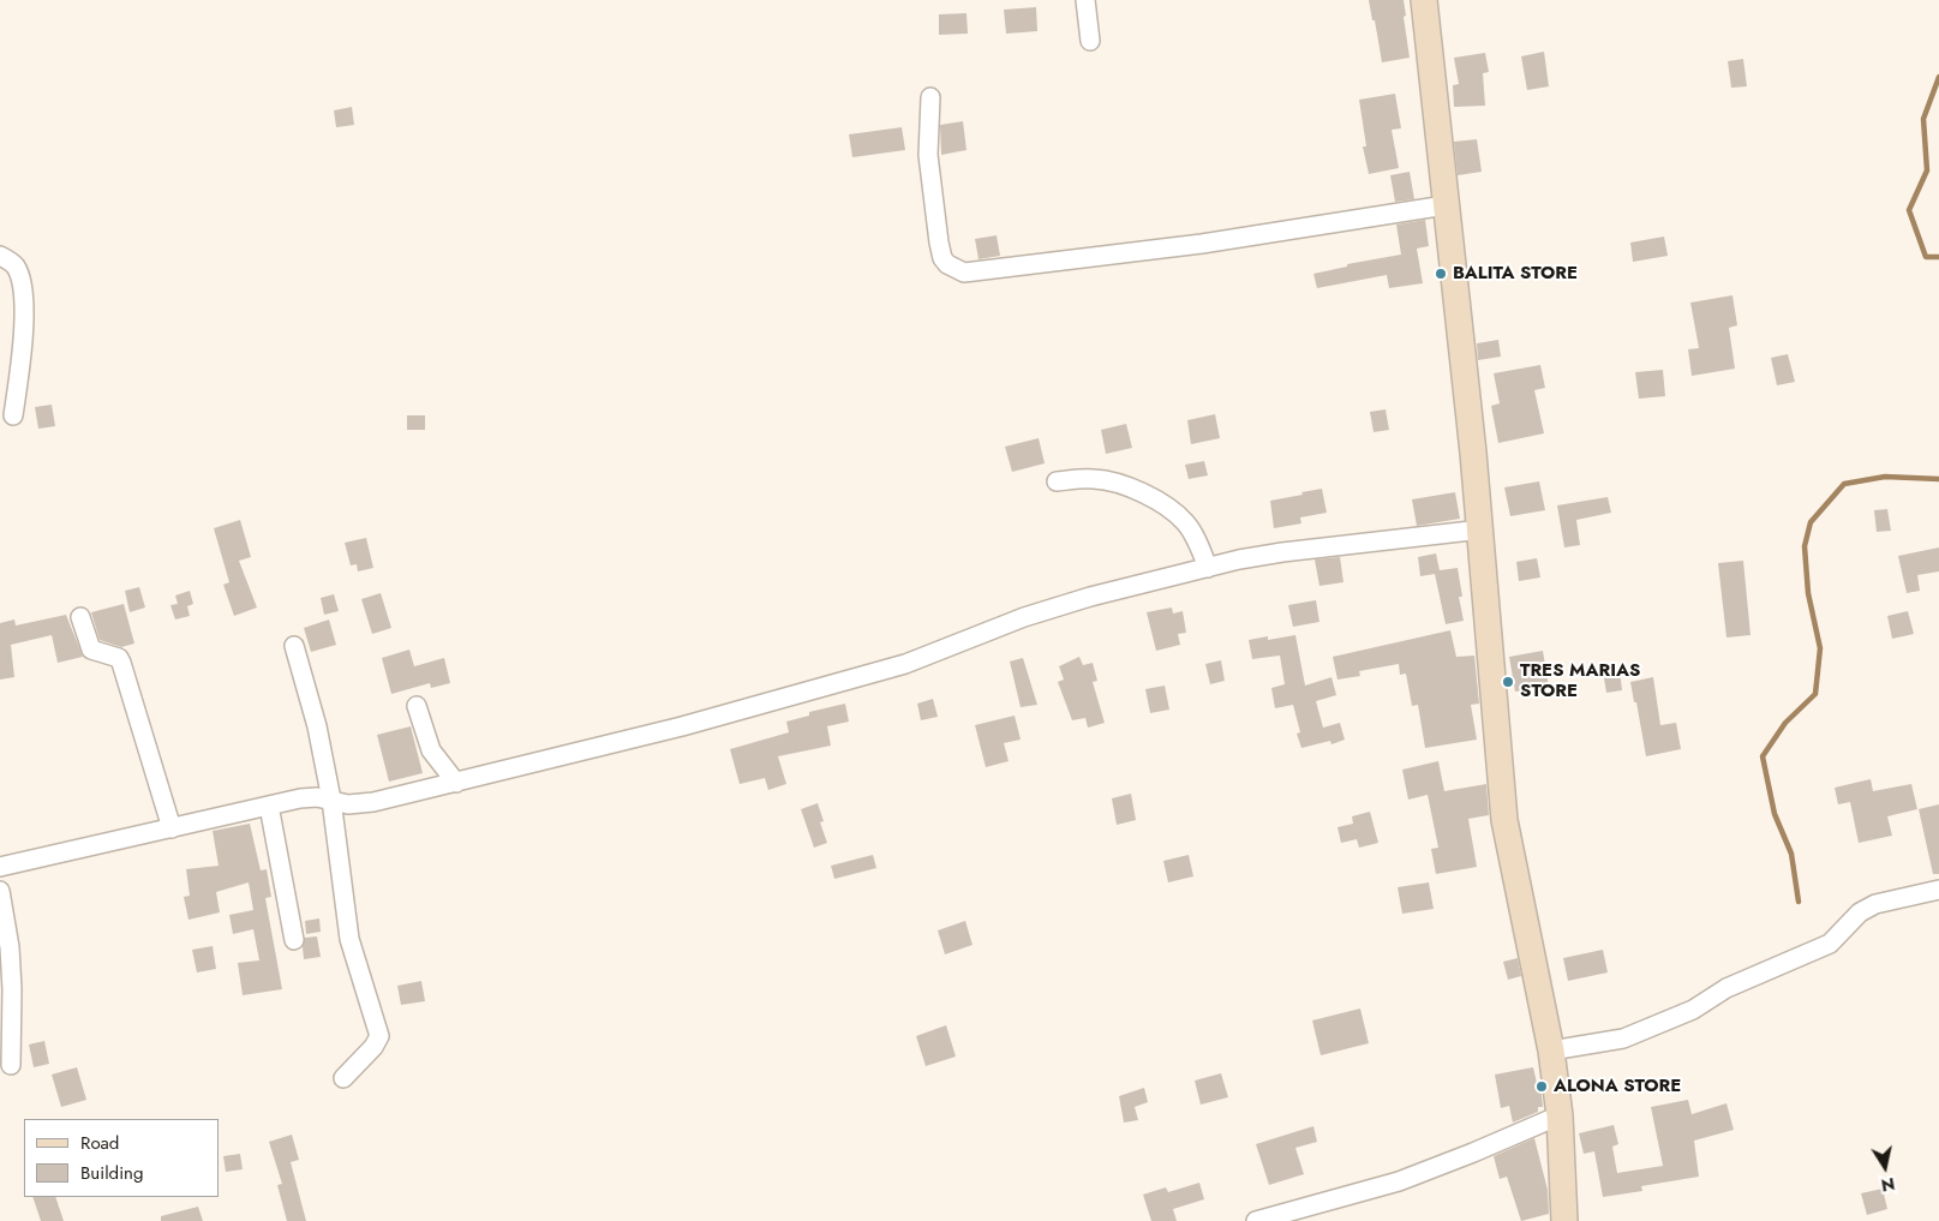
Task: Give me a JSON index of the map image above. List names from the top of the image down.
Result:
{
  "places": ["BALITA STORE", "TRES MARIAS STORE", "ALONA STORE"],
  "legend": ["Road", "Building"],
  "north": "bottom"
}
